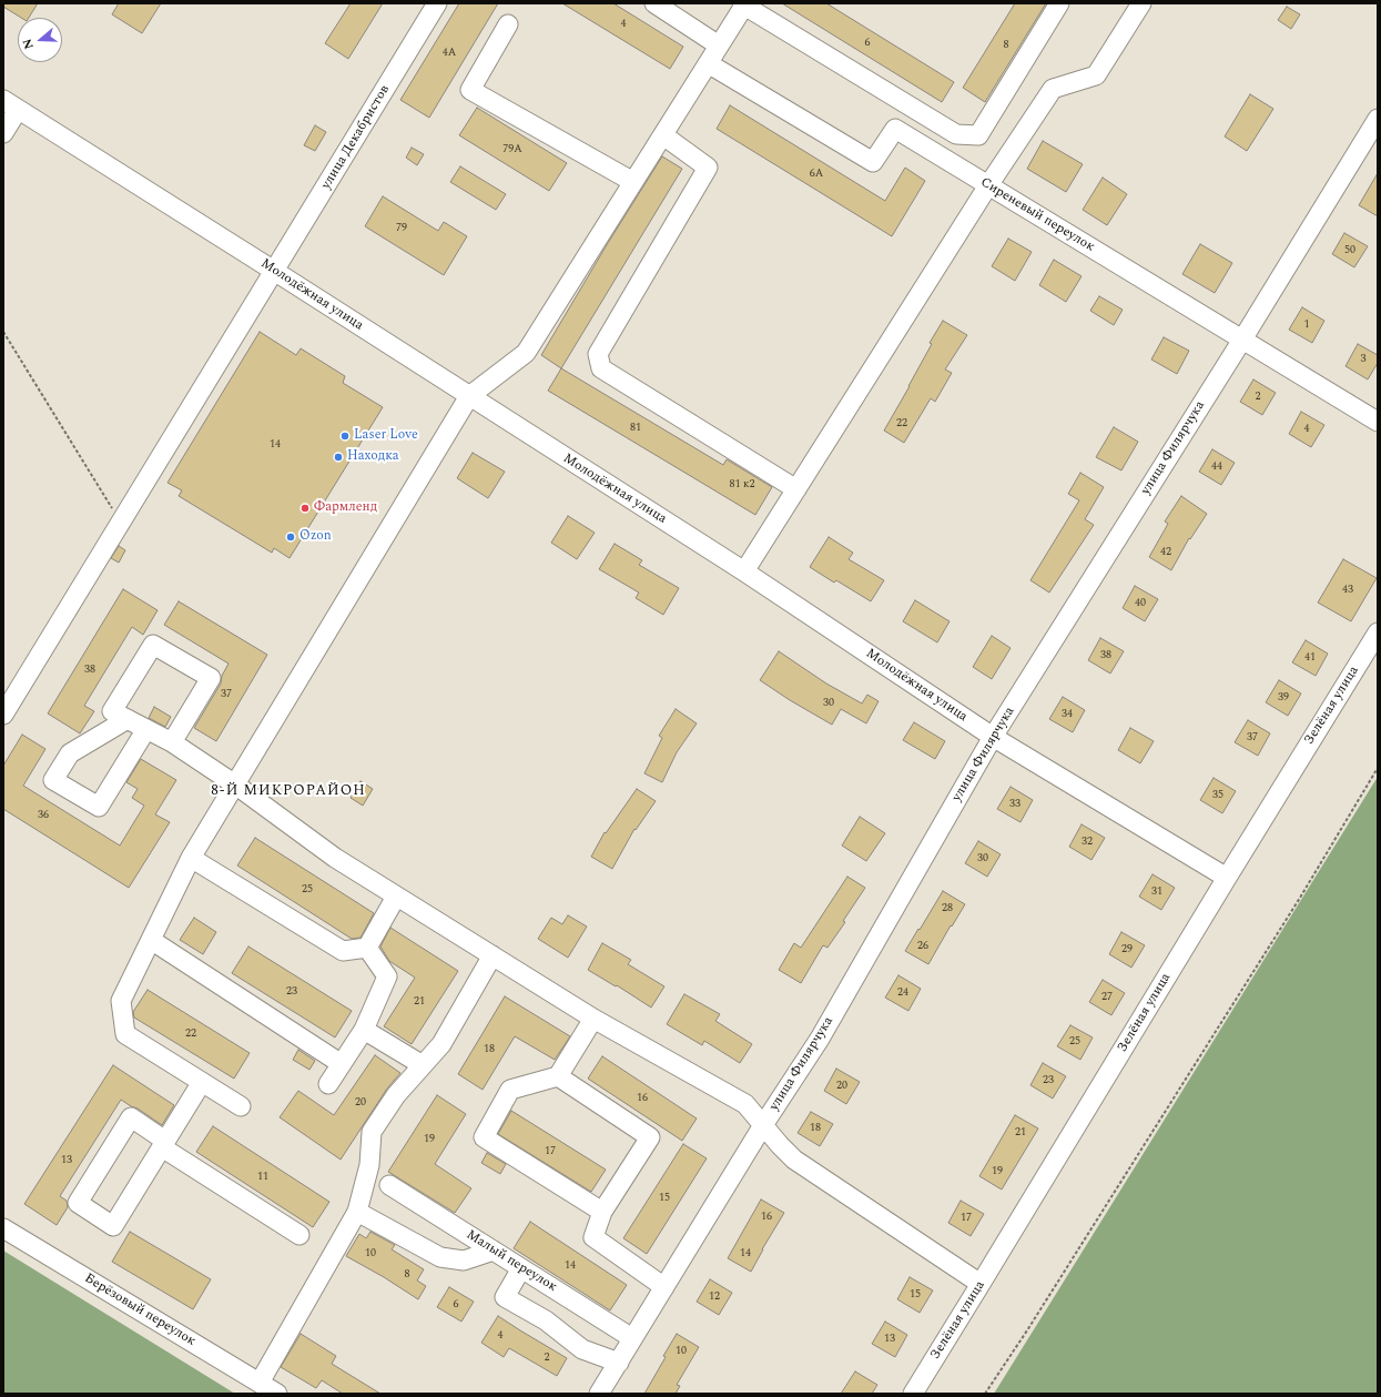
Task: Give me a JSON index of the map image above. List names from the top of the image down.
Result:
{
  "streets": {
    "street": [
      "улица Декабристов",
      "Сиреневый переулок",
      "Молодёжная улица",
      "улица Филярчука",
      "Зелёная улица",
      "Малый переулок",
      "Берёзовый переулок"
    ]
  },
  "crossings": [
    ["улица Декабристов", "Молодёжная улица"],
    ["Сиреневый переулок", "улица Филярчука"],
    ["Молодёжная улица", "улица Филярчука"],
    ["Молодёжная улица", "Зелёная улица"],
    ["улица Филярчука", "Малый переулок"]
  ],
  "districts": ["8-Й МИКРОРАЙОН"],
  "places": [
    "Laser Love",
    "Находка",
    "Фармленд",
    "Ozon"
  ],
  "house_numbers": [
    "4",
    "6",
    "8",
    "4А",
    "79А",
    "6А",
    "79",
    "50",
    "1",
    "3",
    "2",
    "22",
    "81",
    "4",
    "14",
    "44",
    "81 к2",
    "42",
    "43",
    "40",
    "38",
    "41",
    "38",
    "37",
    "39",
    "30",
    "34",
    "37",
    "35",
    "33",
    "36",
    "32",
    "30",
    "25",
    "31",
    "28",
    "26",
    "29",
    "23",
    "24",
    "27",
    "21",
    "22",
    "25",
    "18",
    "23",
    "20",
    "16",
    "20",
    "18",
    "21",
    "19",
    "17",
    "13",
    "19",
    "11",
    "15",
    "16",
    "17",
    "10",
    "14",
    "14",
    "8",
    "15",
    "12",
    "6",
    "4",
    "13",
    "10",
    "2"
  ],
  "north": "left"
}
